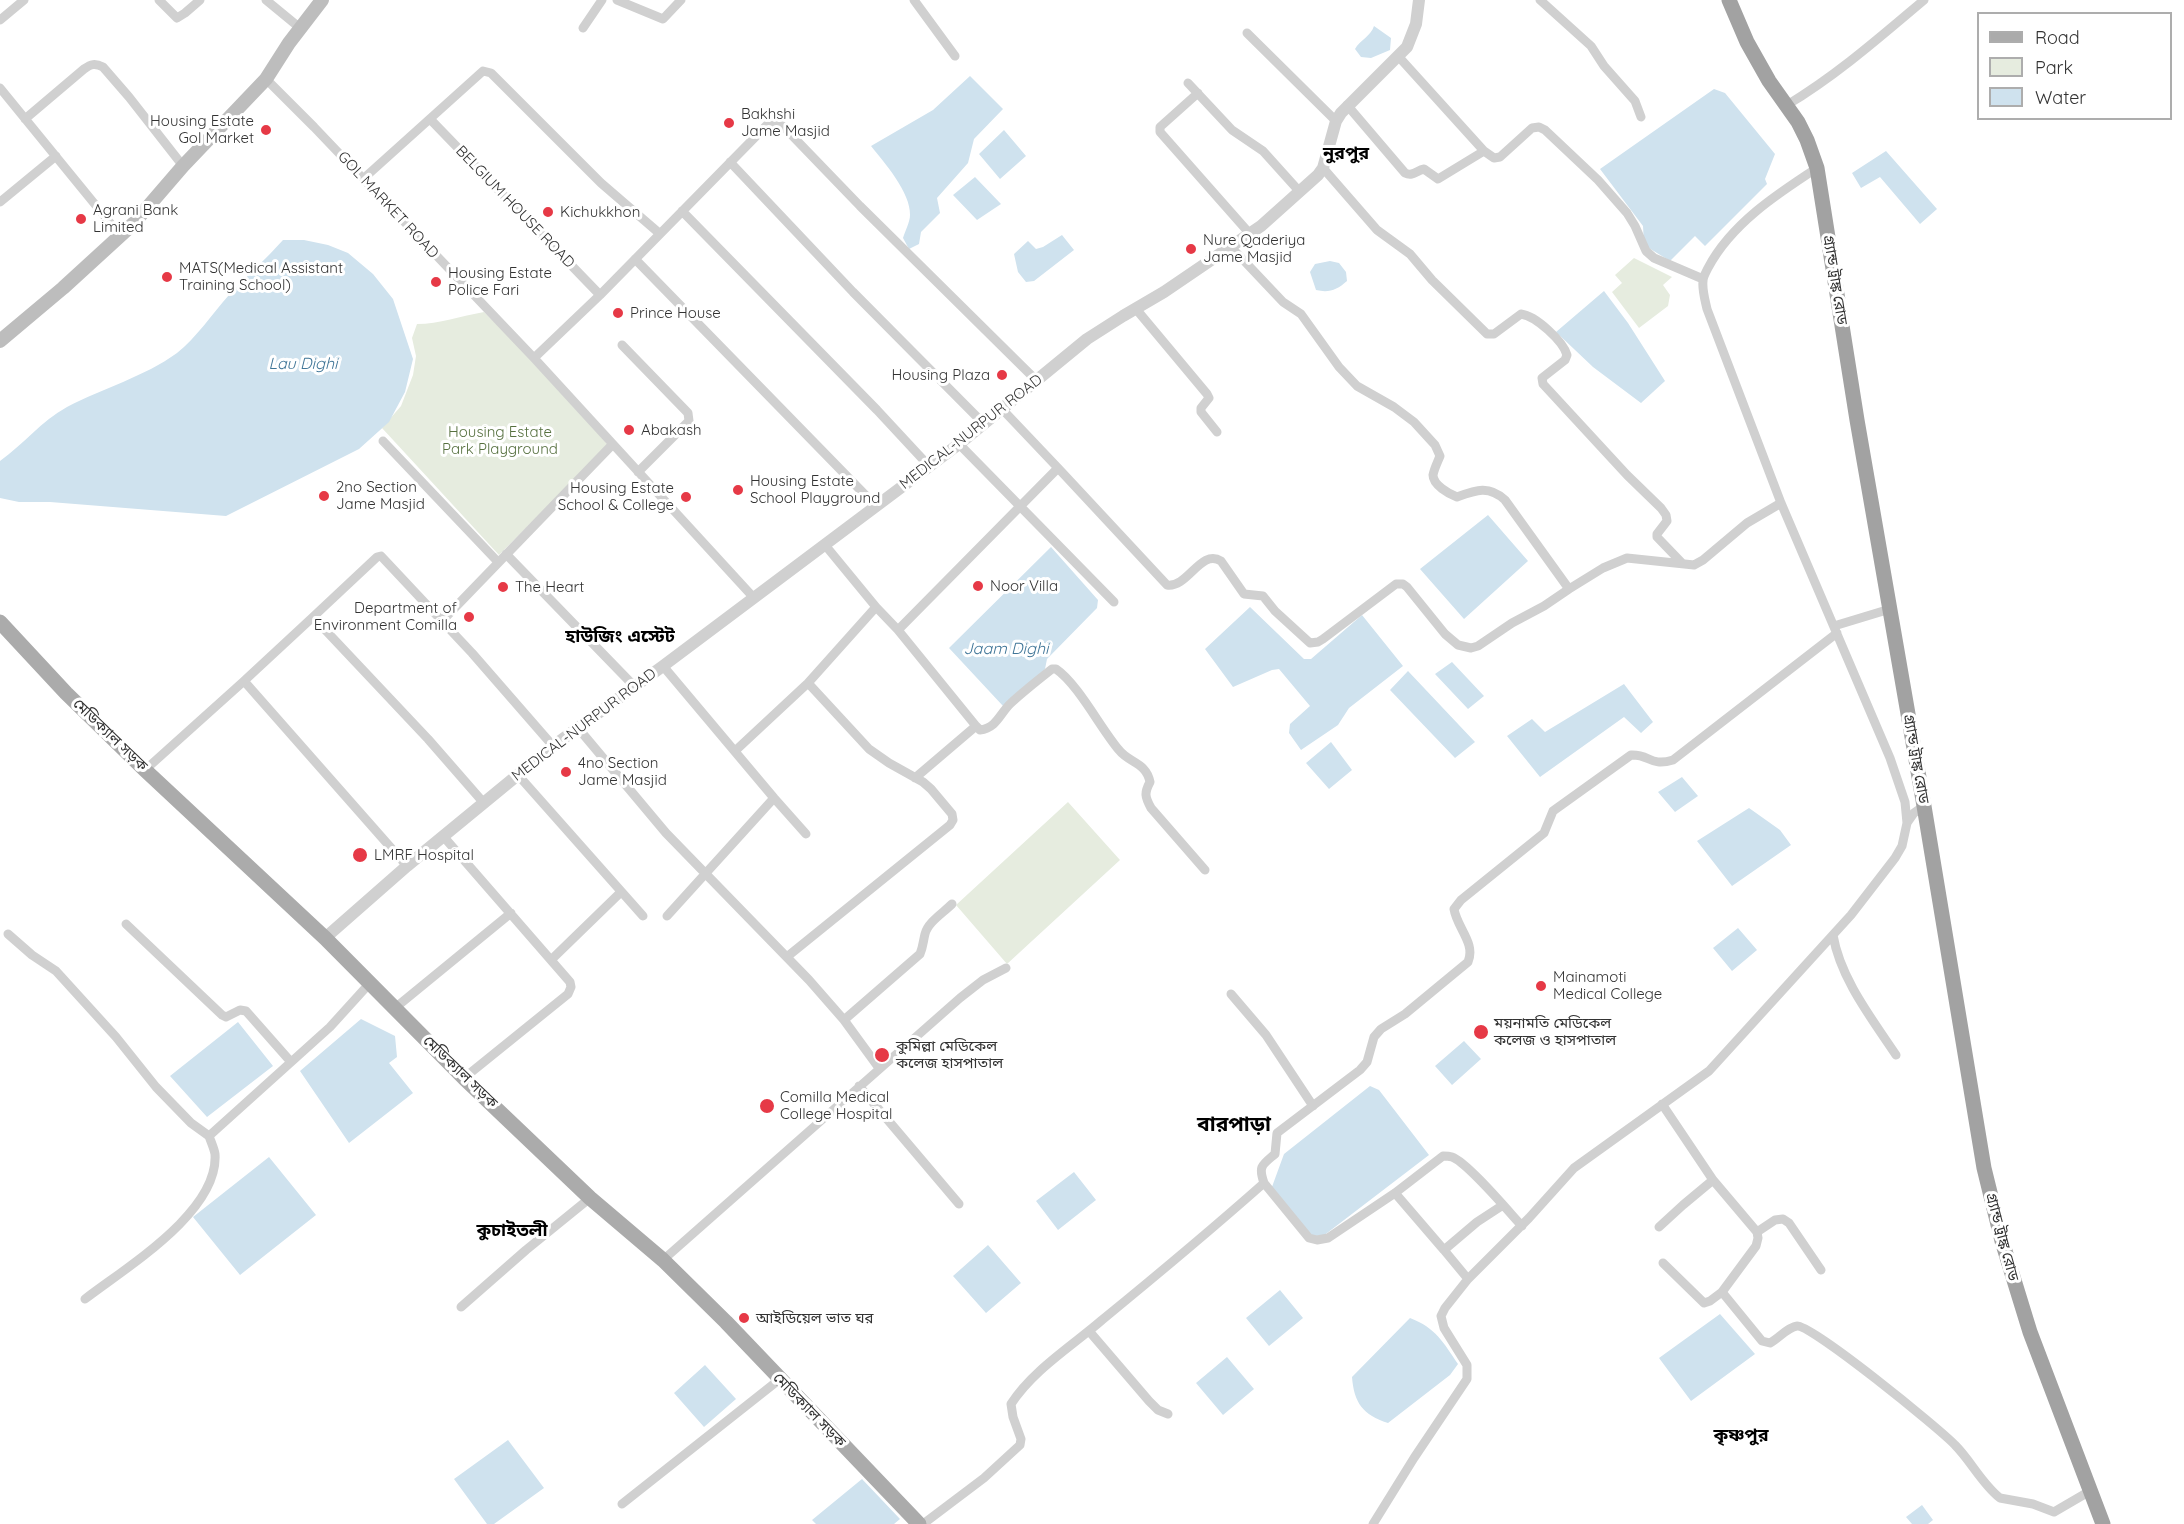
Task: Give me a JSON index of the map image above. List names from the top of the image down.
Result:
{
  "streets": {
    "highway": ["গ্র্যান্ড ট্রাঙ্ক রোড"],
    "main road": ["মেডিক্যাল সড়ক"],
    "street": ["GOL MARKET ROAD", "BELGIUM HOUSE ROAD", "MEDICAL-NURPUR ROAD"]
  },
  "crossings": [
    ["GOL MARKET ROAD", "MEDICAL-NURPUR ROAD"],
    ["MEDICAL-NURPUR ROAD", "মেডিক্যাল সড়ক"]
  ],
  "districts": [
    "নুরপুর",
    "হাউজিং এস্টেট",
    "বারপাড়া",
    "কুচাইতলী",
    "কৃষ্ণপুর"
  ],
  "water": ["Lau Dighi", "Jaam Dighi"],
  "parks": ["Housing Estate Park Playground"],
  "places": [
    "Bakhshi Jame Masjid",
    "Housing Estate Gol Market",
    "Kichukkhon",
    "Agrani Bank Limited",
    "Nure Qaderiya Jame Masjid",
    "MATS(Medical Assistant Training School)",
    "Housing Estate Police Fari",
    "Prince House",
    "Housing Plaza",
    "Abakash",
    "Housing Estate School Playground",
    "2no Section Jame Masjid",
    "Housing Estate School & College",
    "Noor Villa",
    "The Heart",
    "Department of Environment Comilla",
    "4no Section Jame Masjid",
    "LMRF Hospital",
    "Mainamoti Medical College",
    "ময়নামতি মেডিকেল কলেজ ও হাসপাতাল",
    "কুমিল্লা মেডিকেল কলেজ হাসপাতাল",
    "Comilla Medical College Hospital",
    "আইডিয়েল ভাত ঘর"
  ],
  "legend": ["Road", "Park", "Water"]
}
